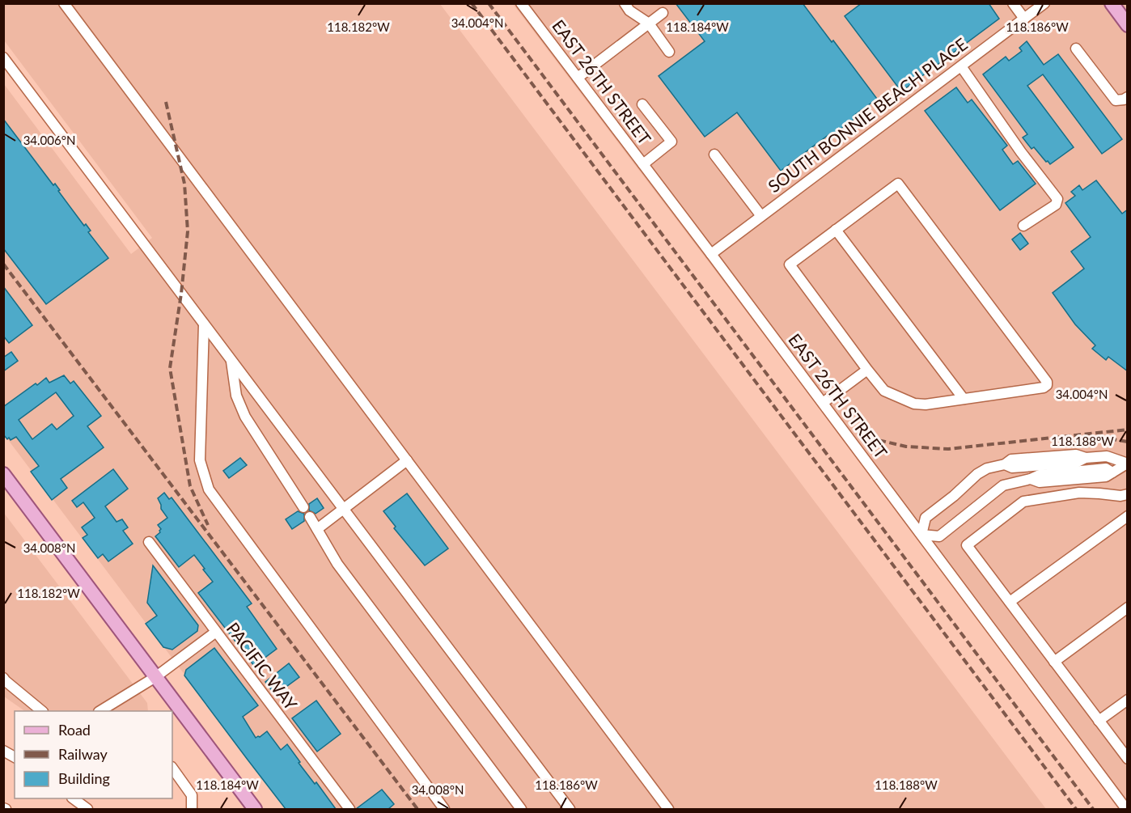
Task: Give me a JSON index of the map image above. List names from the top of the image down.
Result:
{
  "streets": {
    "street": ["EAST 26TH STREET", "SOUTH BONNIE BEACH PLACE", "PACIFIC WAY"]
  },
  "crossings": [
    ["EAST 26TH STREET", "SOUTH BONNIE BEACH PLACE"]
  ],
  "legend": ["Road", "Railway", "Building"],
  "coordinates": [
    "34.004°N",
    "118.182°W",
    "118.184°W",
    "118.186°W",
    "34.006°N",
    "118.188°W",
    "34.008°N"
  ]
}
